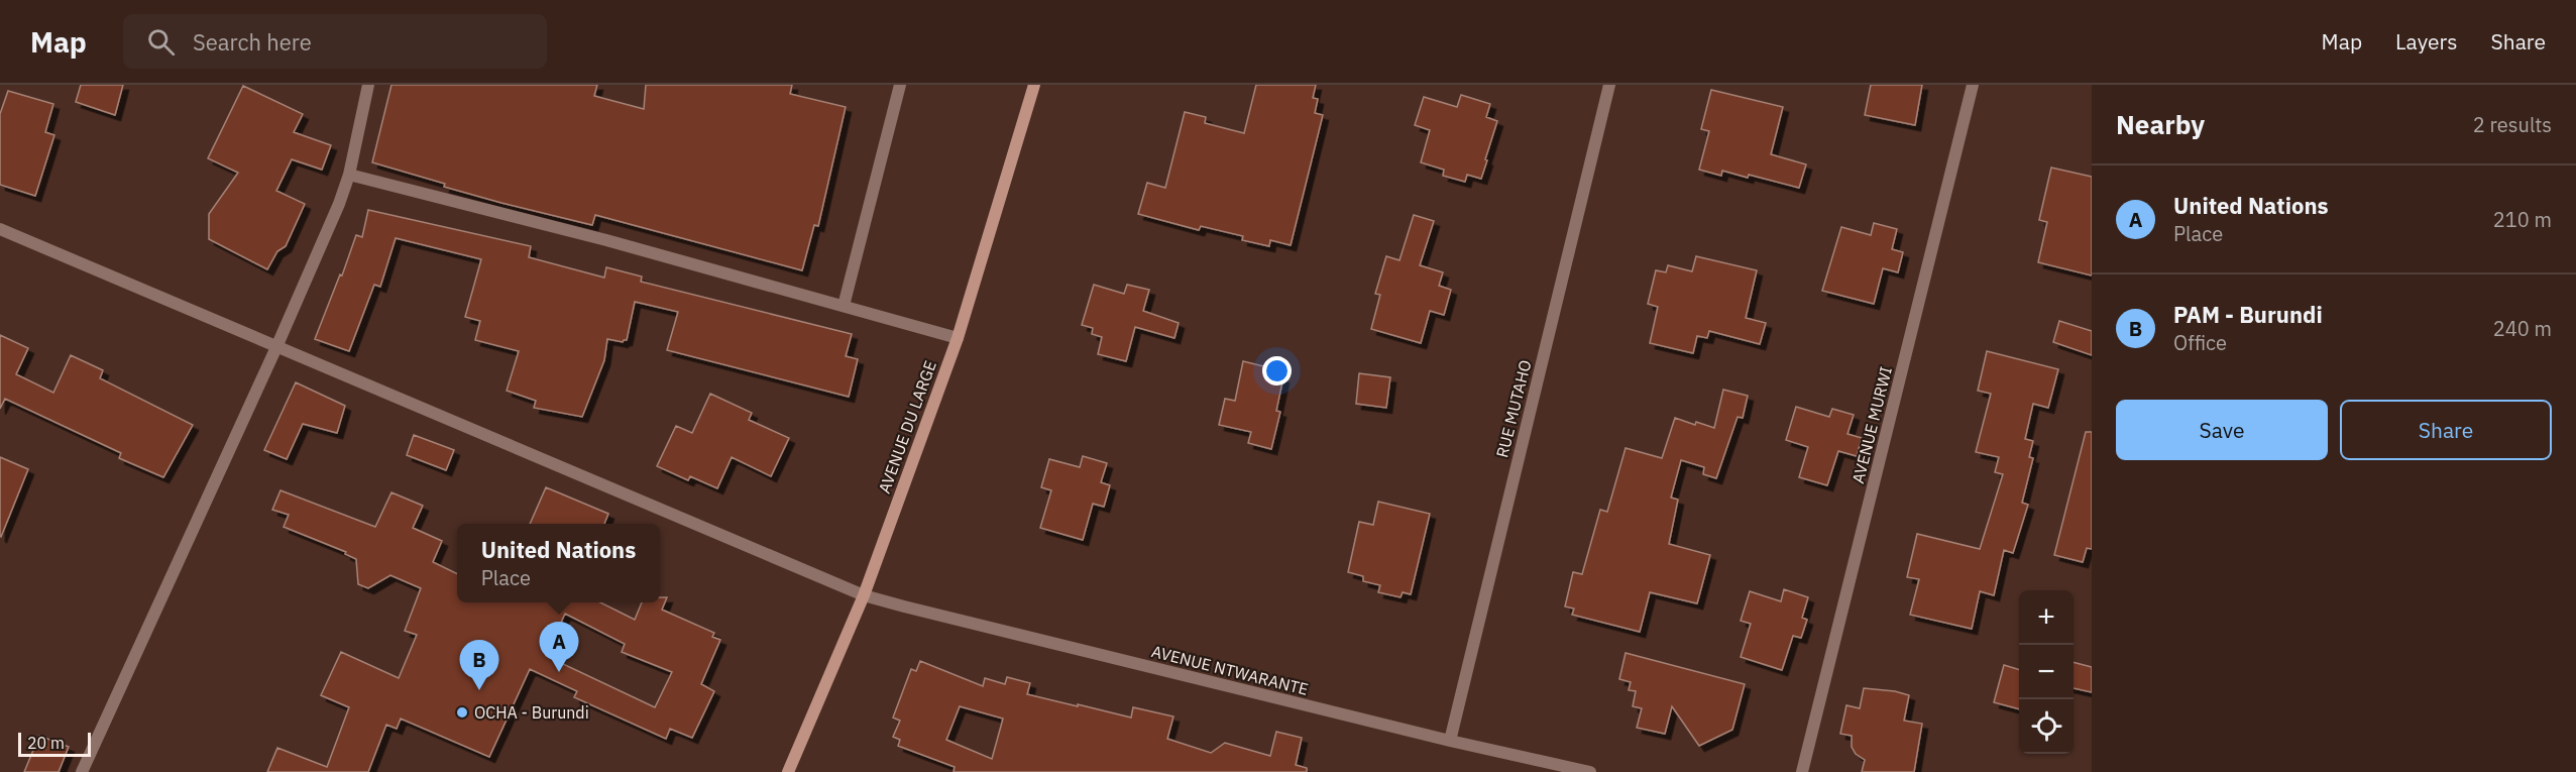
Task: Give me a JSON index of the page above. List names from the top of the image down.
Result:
{
  "streets": {
    "main road": ["AVENUE DU LARGE"],
    "street": ["RUE MUTAHO", "AVENUE MURWI", "AVENUE NTWARANTE"]
  },
  "crossings": [
    ["RUE MUTAHO", "AVENUE NTWARANTE"],
    ["AVENUE DU LARGE", "AVENUE NTWARANTE"]
  ],
  "places": ["OCHA - Burundi"],
  "scale_bar": "20 m",
  "page": {
    "header": "Map",
    "search": "Search here",
    "nav": ["Map", "Layers", "Share"],
    "heading": ["Nearby", "2 results"],
    "list": [
      {
        "mark": "A",
        "name": "United Nations",
        "note": "Place",
        "value": "210 m"
      },
      {
        "mark": "B",
        "name": "PAM - Burundi",
        "note": "Office",
        "value": "240 m"
      }
    ],
    "buttons": ["Save", "Share"],
    "popup": ["United Nations", "Place"],
    "map_buttons": ["+", "−"],
    "pins": ["A", "B"],
    "scale": "20 m"
  }
}
